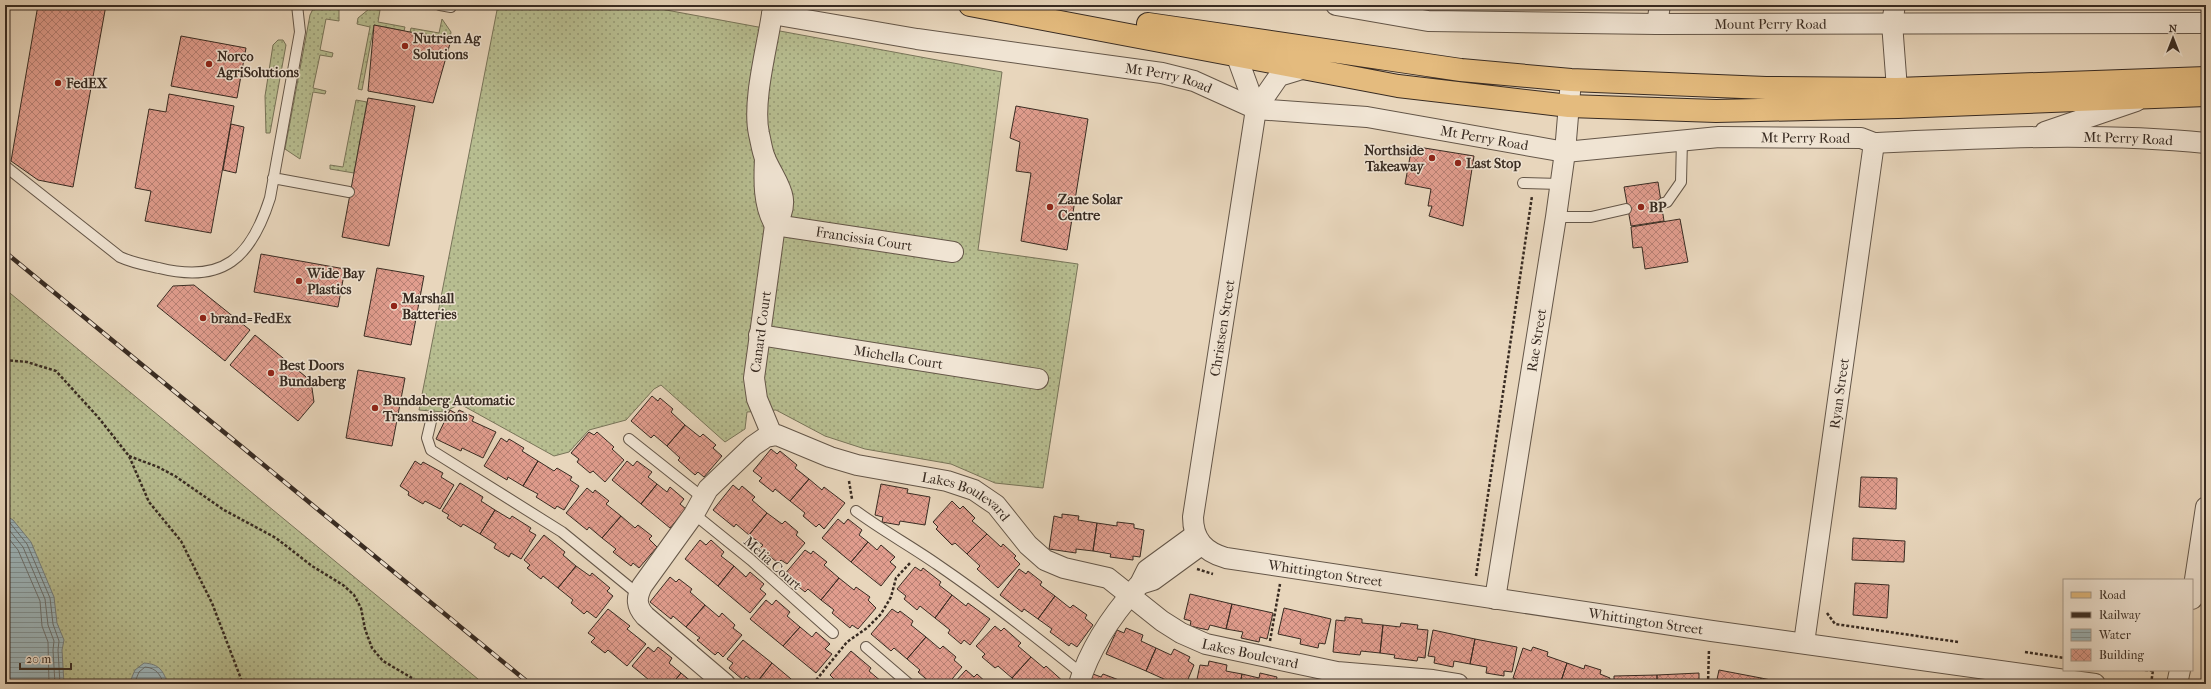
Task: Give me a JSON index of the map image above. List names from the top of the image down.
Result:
{
  "streets": {
    "main road": ["Mt Perry Road"],
    "street": [
      "Mount Perry Road",
      "Francissia Court",
      "Christsen Street",
      "Canard Court",
      "Rae Street",
      "Michella Court",
      "Ryan Street",
      "Lakes Boulevard",
      "Whittington Street"
    ],
    "lane": ["Melia Court"]
  },
  "crossings": [
    ["Mt Perry Road", "Christsen Street"],
    ["Mt Perry Road", "Rae Street"],
    ["Mt Perry Road", "Ryan Street"],
    ["Francissia Court", "Canard Court"],
    ["Christsen Street", "Whittington Street"],
    ["Canard Court", "Michella Court"],
    ["Canard Court", "Lakes Boulevard"],
    ["Rae Street", "Whittington Street"],
    ["Ryan Street", "Whittington Street"]
  ],
  "places": [
    "Nutrien Ag Solutions",
    "Norco AgriSolutions",
    "FedEX",
    "Northside Takeaway",
    "Last Stop",
    "Zane Solar Centre",
    "BP",
    "Wide Bay Plastics",
    "Marshall Batteries",
    "brand=FedEx",
    "Best Doors Bundaberg",
    "Bundaberg Automatic Transmissions"
  ],
  "legend": [
    "Road",
    "Railway",
    "Water",
    "Building"
  ],
  "scale_bar": "20 m",
  "north": "top"
}
